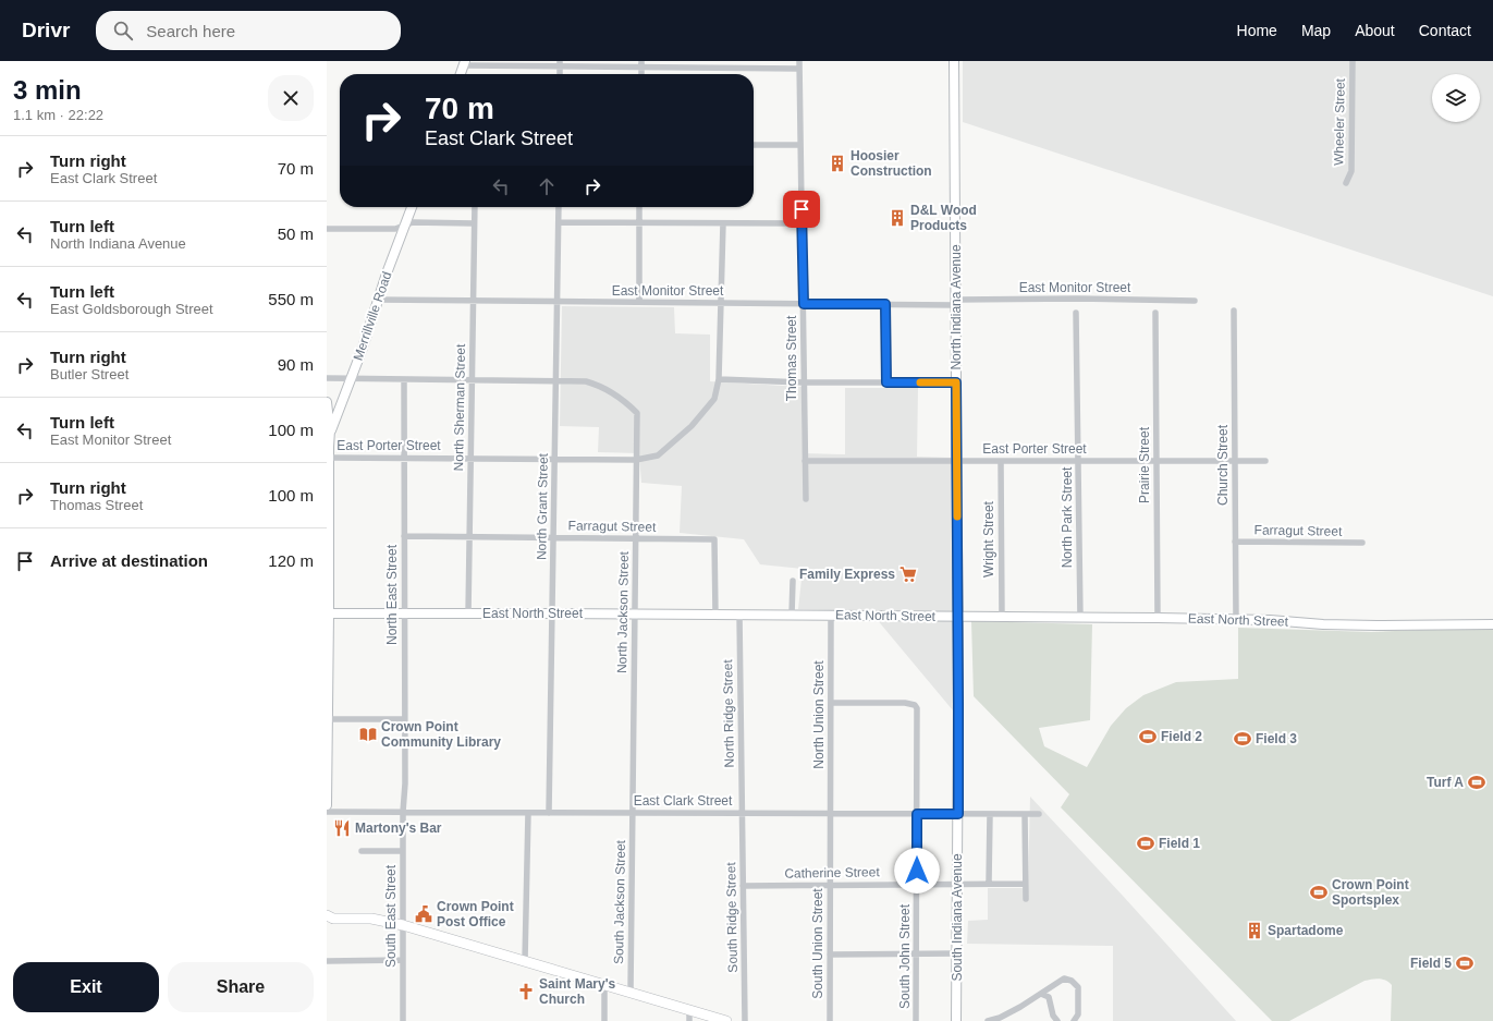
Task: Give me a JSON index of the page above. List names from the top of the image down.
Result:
{
  "streets": {
    "street": [
      "Wheeler Street",
      "East Monitor Street",
      "North Indiana Avenue",
      "Merrillville Road",
      "Thomas Street",
      "North Sherman Street",
      "East Porter Street",
      "Prairie Street",
      "Church Street",
      "North Grant Street",
      "North Park Street",
      "Farragut Street",
      "Wright Street",
      "North East Street",
      "North Jackson Street",
      "East North Street",
      "North Ridge Street",
      "North Union Street",
      "East Clark Street",
      "Catherine Street",
      "South Jackson Street",
      "South East Street",
      "South Ridge Street",
      "South Indiana Avenue",
      "South Union Street",
      "South John Street"
    ]
  },
  "crossings": [
    ["East Monitor Street", "North Indiana Avenue"],
    ["East Monitor Street", "Merrillville Road"],
    ["East Monitor Street", "Thomas Street"],
    ["East Monitor Street", "North Sherman Street"],
    ["East Monitor Street", "North Grant Street"],
    ["North Indiana Avenue", "East Porter Street"],
    ["North Indiana Avenue", "East North Street"],
    ["North Indiana Avenue", "East Clark Street"],
    ["North Indiana Avenue", "South Indiana Avenue"],
    ["Thomas Street", "East Porter Street"],
    ["North Sherman Street", "East Porter Street"],
    ["North Sherman Street", "Farragut Street"],
    ["North Sherman Street", "East North Street"],
    ["East Porter Street", "Prairie Street"],
    ["East Porter Street", "Church Street"],
    ["East Porter Street", "North Grant Street"],
    ["East Porter Street", "North Park Street"],
    ["East Porter Street", "Wright Street"],
    ["East Porter Street", "North East Street"],
    ["East Porter Street", "North Jackson Street"],
    ["Prairie Street", "East North Street"],
    ["Church Street", "Farragut Street"],
    ["Church Street", "East North Street"],
    ["North Grant Street", "Farragut Street"],
    ["North Grant Street", "North Jackson Street"],
    ["North Grant Street", "East North Street"],
    ["North Grant Street", "East Clark Street"],
    ["North Park Street", "East North Street"],
    ["Farragut Street", "North East Street"],
    ["Farragut Street", "North Jackson Street"],
    ["Farragut Street", "East North Street"],
    ["Wright Street", "East North Street"],
    ["North East Street", "East North Street"],
    ["North East Street", "East Clark Street"],
    ["North East Street", "South East Street"],
    ["North Jackson Street", "East North Street"],
    ["North Jackson Street", "East Clark Street"],
    ["North Jackson Street", "South Jackson Street"],
    ["East North Street", "North Ridge Street"],
    ["East North Street", "North Union Street"],
    ["North Ridge Street", "East Clark Street"],
    ["North Ridge Street", "South Ridge Street"],
    ["North Union Street", "East Clark Street"],
    ["North Union Street", "South Union Street"],
    ["North Union Street", "South John Street"],
    ["East Clark Street", "South Jackson Street"],
    ["East Clark Street", "South East Street"],
    ["East Clark Street", "South Ridge Street"],
    ["East Clark Street", "South Indiana Avenue"],
    ["East Clark Street", "South Union Street"],
    ["East Clark Street", "South John Street"],
    ["Catherine Street", "South Ridge Street"],
    ["Catherine Street", "South Indiana Avenue"],
    ["Catherine Street", "South Union Street"],
    ["Catherine Street", "South John Street"]
  ],
  "places": {
    "building": ["Hoosier Construction", "D&L Wood Products", "Spartadome"],
    "supermarket": ["Family Express"],
    "library": ["Crown Point Community Library"],
    "sports": [
      "Field 2",
      "Field 3",
      "Turf A",
      "Field 1",
      "Crown Point Sportsplex",
      "Field 5"
    ],
    "restaurant": ["Martony's Bar"],
    "public building": ["Crown Point Post Office"],
    "church": ["Saint Mary's Church"]
  },
  "page": {
    "header": "Drivr",
    "search": "Search here",
    "nav": [
      "Home",
      "Map",
      "About",
      "Contact"
    ],
    "heading": ["3 min", "1.1 km · 22:22"],
    "turn": ["70 m", "East Clark Street"],
    "list": [
      {
        "name": "Turn right",
        "note": "East Clark Street",
        "value": "70 m"
      },
      {
        "name": "Turn left",
        "note": "North Indiana Avenue",
        "value": "50 m"
      },
      {
        "name": "Turn left",
        "note": "East Goldsborough Street",
        "value": "550 m"
      },
      {
        "name": "Turn right",
        "note": "Butler Street",
        "value": "90 m"
      },
      {
        "name": "Turn left",
        "note": "East Monitor Street",
        "value": "100 m"
      },
      {
        "name": "Turn right",
        "note": "Thomas Street",
        "value": "100 m"
      },
      {
        "name": "Arrive at destination",
        "value": "120 m"
      }
    ],
    "buttons": ["Exit", "Share"]
  }
}
